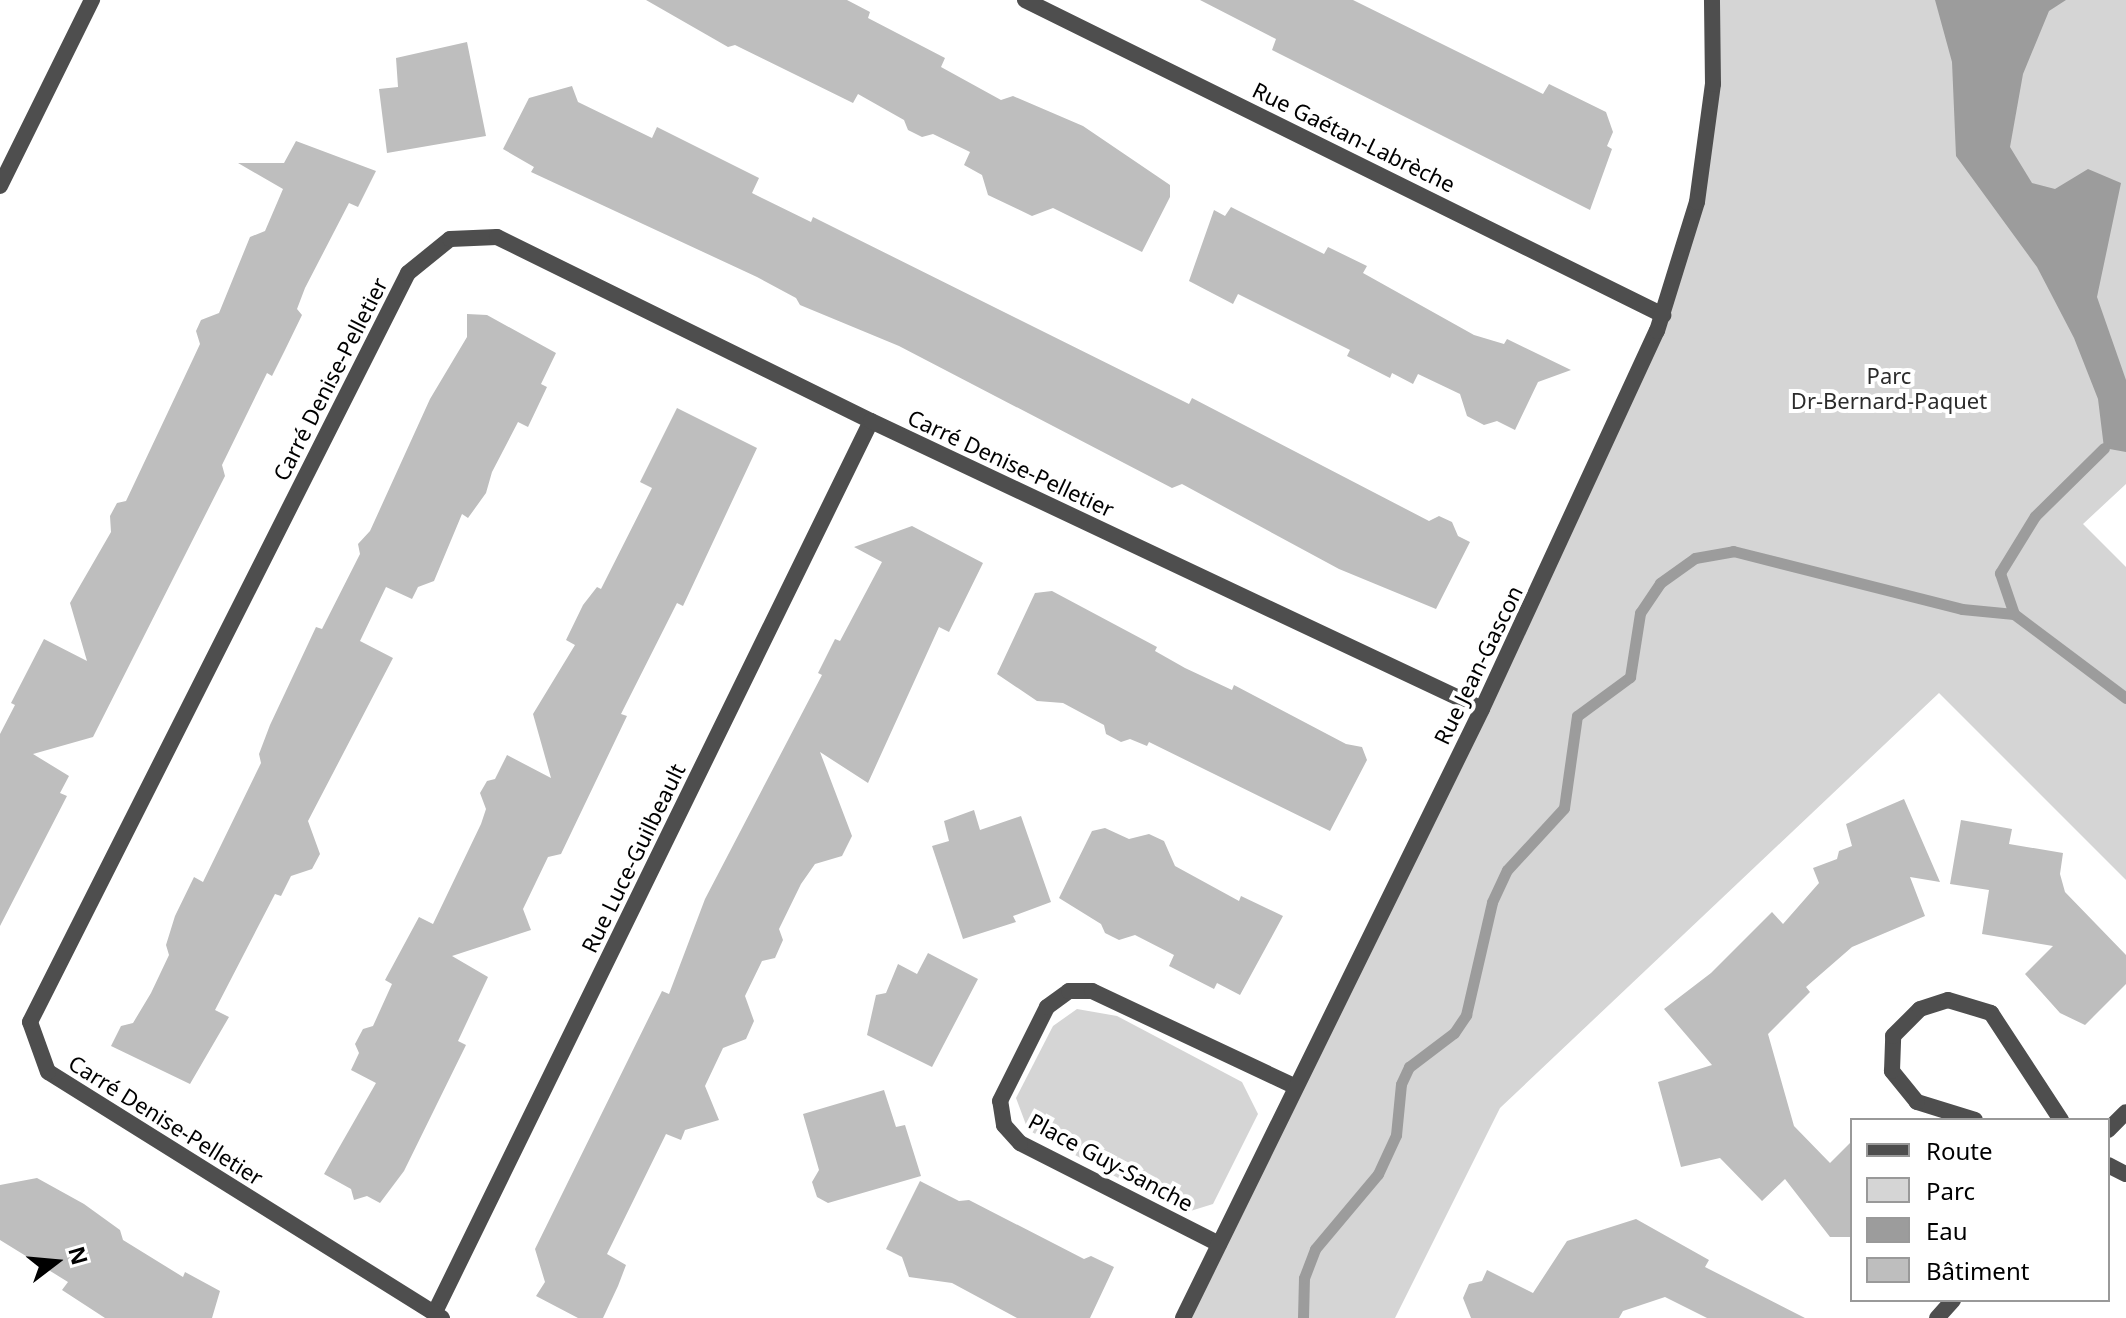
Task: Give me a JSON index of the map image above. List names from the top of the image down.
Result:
{
  "streets": {
    "street": [
      "Rue Gaétan-Labrèche",
      "Carré Denise-Pelletier",
      "Rue Jean-Gascon",
      "Rue Luce-Guilbeault",
      "Place Guy-Sanche"
    ]
  },
  "crossings": [
    ["Rue Gaétan-Labrèche", "Rue Jean-Gascon"],
    ["Carré Denise-Pelletier", "Rue Jean-Gascon"],
    ["Carré Denise-Pelletier", "Rue Luce-Guilbeault"],
    ["Rue Jean-Gascon", "Place Guy-Sanche"]
  ],
  "parks": ["Parc Dr-Bernard-Paquet"],
  "legend": [
    "Route",
    "Parc",
    "Eau",
    "Bâtiment"
  ],
  "north": "right"
}
